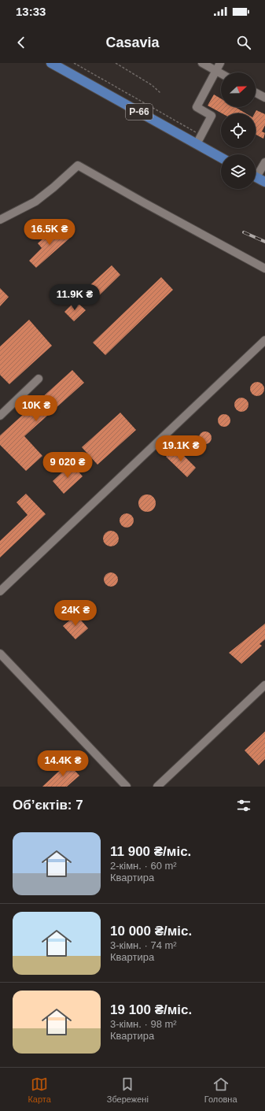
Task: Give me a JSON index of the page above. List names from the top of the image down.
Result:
{
  "streets": {
    "main road": ["Р-66"]
  },
  "north": "right",
  "page": {
    "status": "13:33",
    "header": "Casavia",
    "price": [
      "16.5K ₴",
      "11.9K ₴",
      "10K ₴",
      "19.1K ₴",
      "9 020 ₴",
      "24K ₴",
      "14.4K ₴"
    ],
    "heading": "Об’єктів: 7",
    "list": [
      {
        "name": "11 900 ₴/міс.",
        "note": "2-кімн. · 60 m² · Квартира"
      },
      {
        "name": "10 000 ₴/міс.",
        "note": "3-кімн. · 74 m² · Квартира"
      },
      {
        "name": "19 100 ₴/міс.",
        "note": "3-кімн. · 98 m² · Квартира"
      }
    ],
    "tabs": ["Карта", "Збережені", "Головна"]
  }
}
